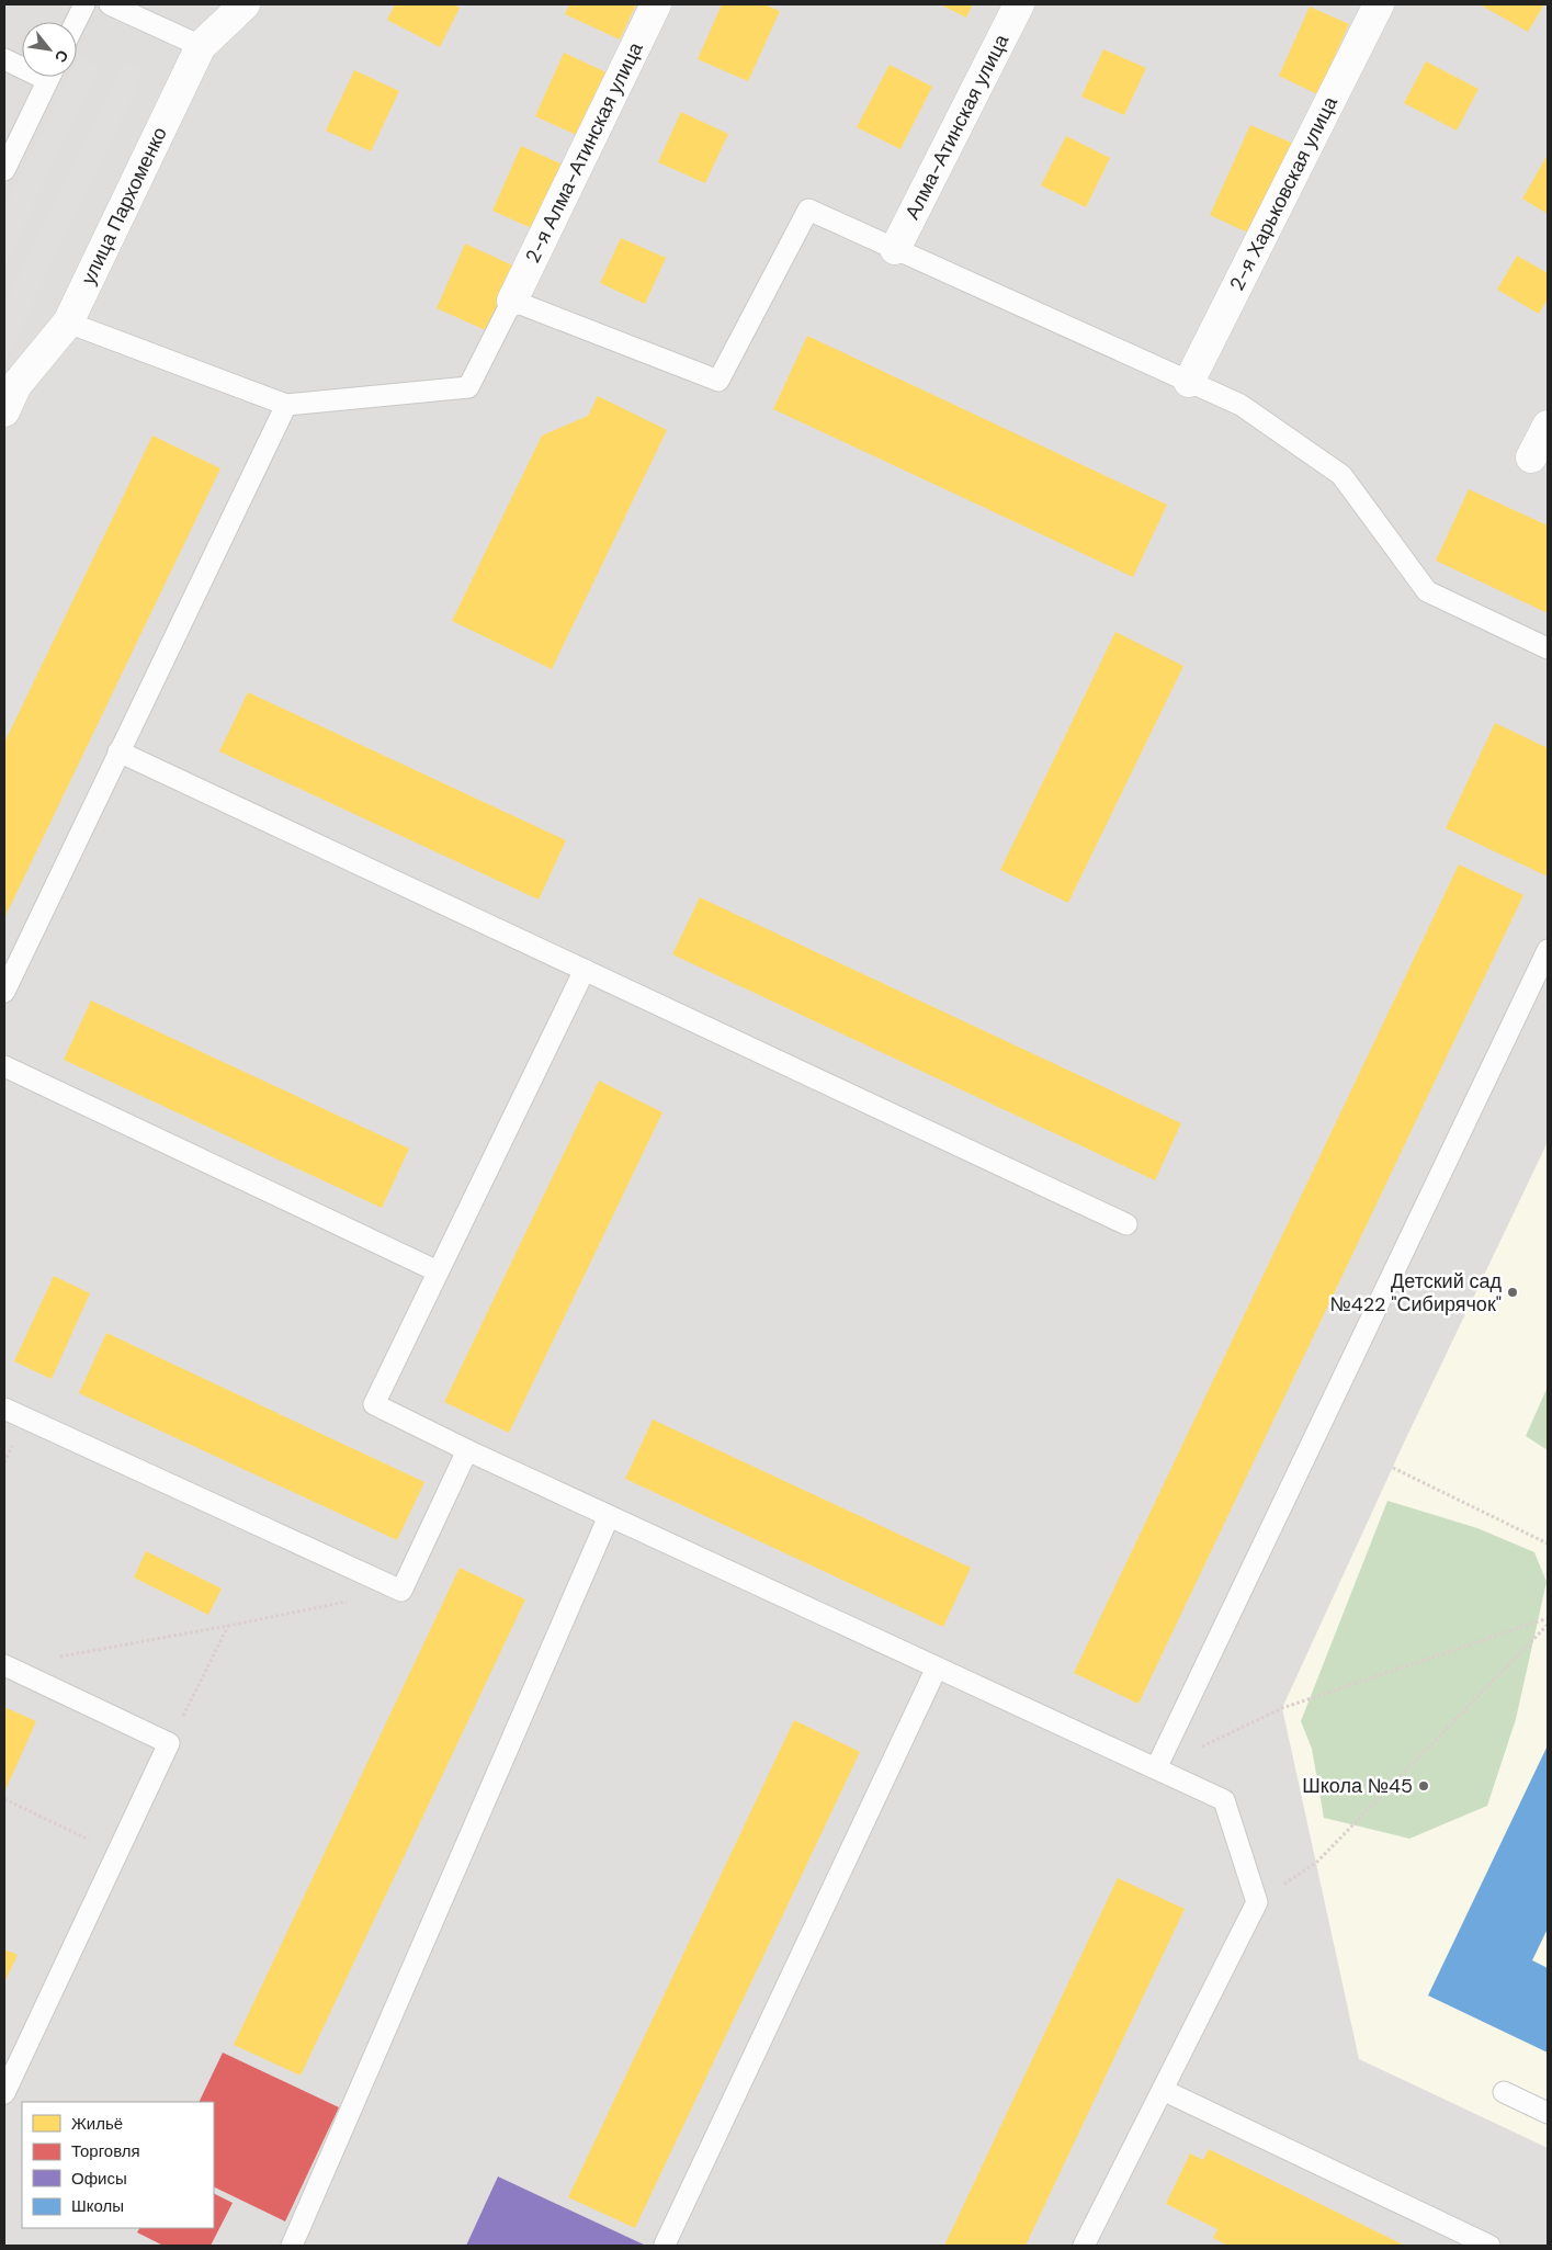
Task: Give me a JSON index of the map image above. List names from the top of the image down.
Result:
{
  "streets": {
    "street": [
      "Алма-Атинская улица",
      "2-я Алма-Атинская улица",
      "2-я Харьковская улица",
      "улица Пархоменко"
    ]
  },
  "places": ["Детский сад №422 \"Сибирячок\"", "Школа №45"],
  "legend": [
    "Жильё",
    "Торговля",
    "Офисы",
    "Школы"
  ],
  "north": "bottom right"
}
